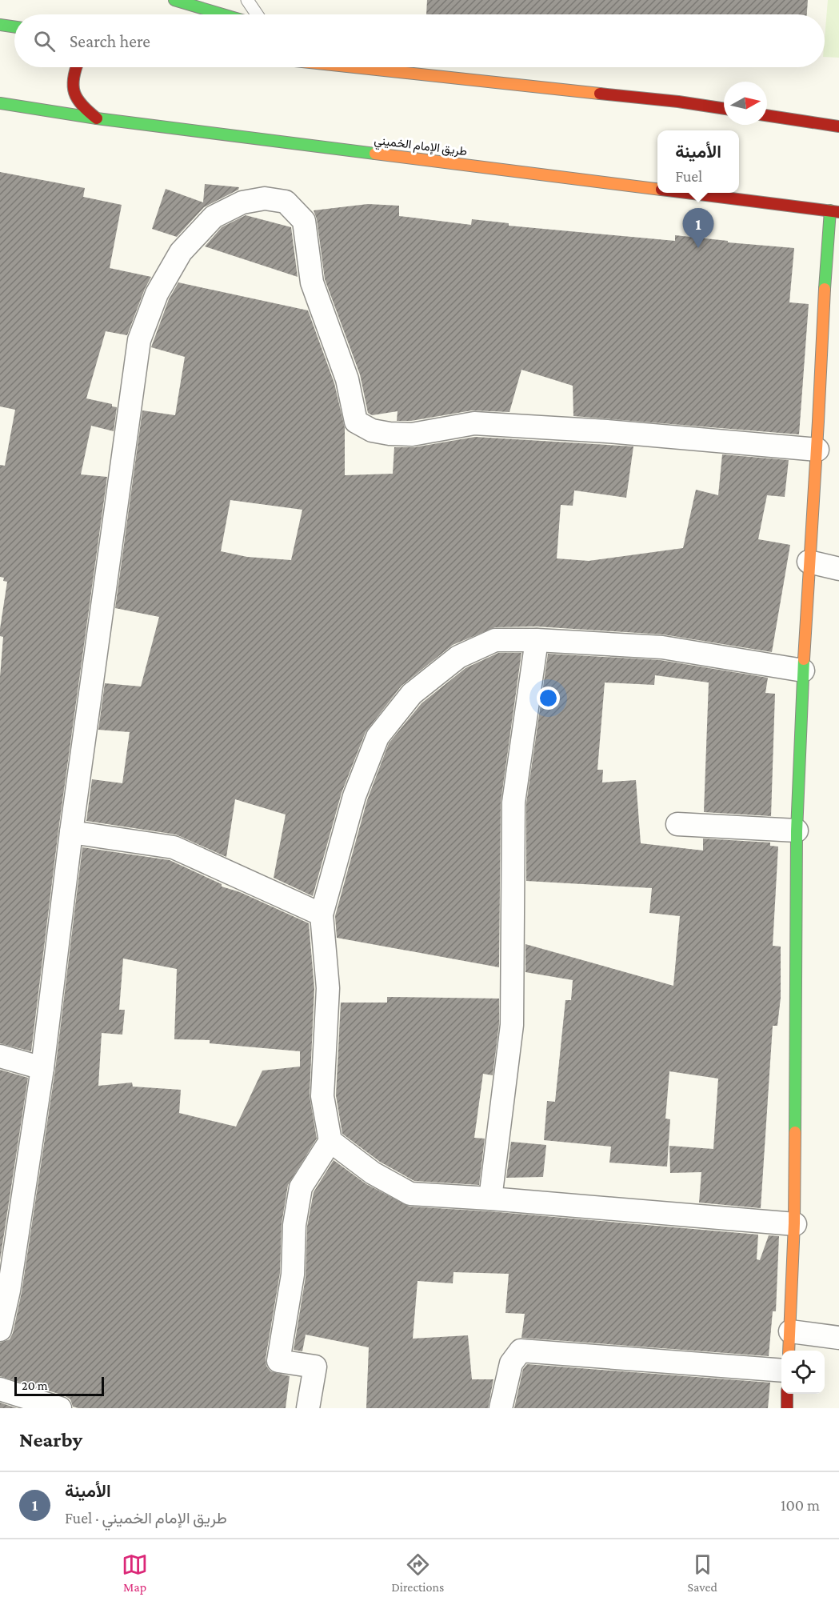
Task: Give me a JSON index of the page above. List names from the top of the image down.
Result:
{
  "streets": {
    "main road": ["طريق الإمام الخميني"]
  },
  "scale_bar": "20 m",
  "north": "right",
  "page": {
    "search": "Search here",
    "popup": ["الأمينة", "Fuel"],
    "pins": "1",
    "scale": "20 m",
    "heading": "Nearby",
    "list": [
      {
        "mark": "1",
        "name": "الأمينة",
        "note": "Fuel · طريق الإمام الخميني",
        "value": "100 m"
      }
    ],
    "nav": ["Map", "Directions", "Saved"]
  }
}
